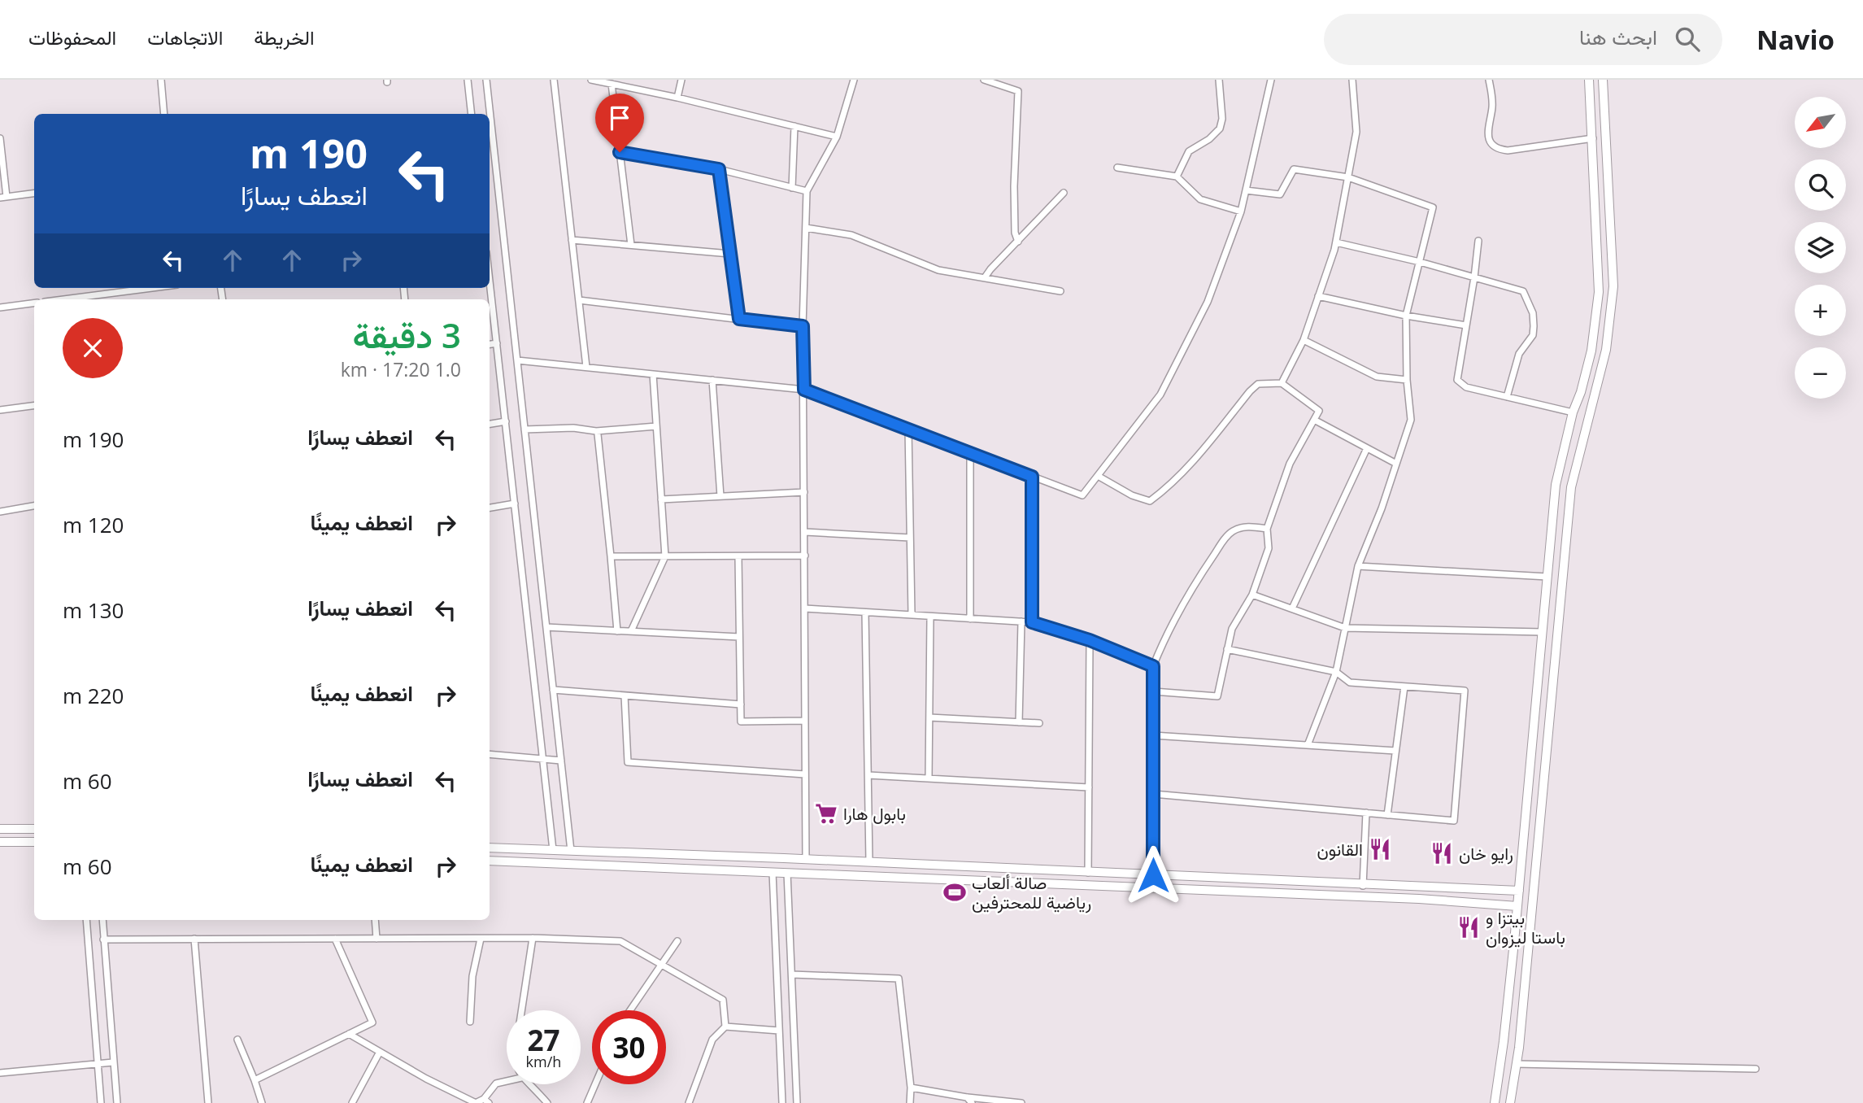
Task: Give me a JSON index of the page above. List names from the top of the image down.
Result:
{
  "places": {
    "supermarket": ["بابول هارا"],
    "restaurant": ["القانون", "رايو خان", "بيتزا و باستا ليزوان"],
    "sports": ["صالة ألعاب رياضية للمحترفين"]
  },
  "north": "bottom left",
  "page": {
    "header": "Navio",
    "search": "ابحث هنا",
    "nav": ["الخريطة", "الاتجاهات", "المحفوظات"],
    "map_buttons": ["+", "−"],
    "turn": ["190 m", "انعطف يسارًا"],
    "heading": ["3 دقيقة", "1.0 km · 17:20"],
    "list": [
      {
        "name": "انعطف يسارًا",
        "value": "190 m"
      },
      {
        "name": "انعطف يمينًا",
        "value": "120 m"
      },
      {
        "name": "انعطف يسارًا",
        "value": "130 m"
      },
      {
        "name": "انعطف يمينًا",
        "value": "220 m"
      },
      {
        "name": "انعطف يسارًا",
        "value": "60 m"
      },
      {
        "name": "انعطف يمينًا",
        "value": "60 m"
      }
    ],
    "speed": "27 km/h",
    "limit": "30"
  }
}
